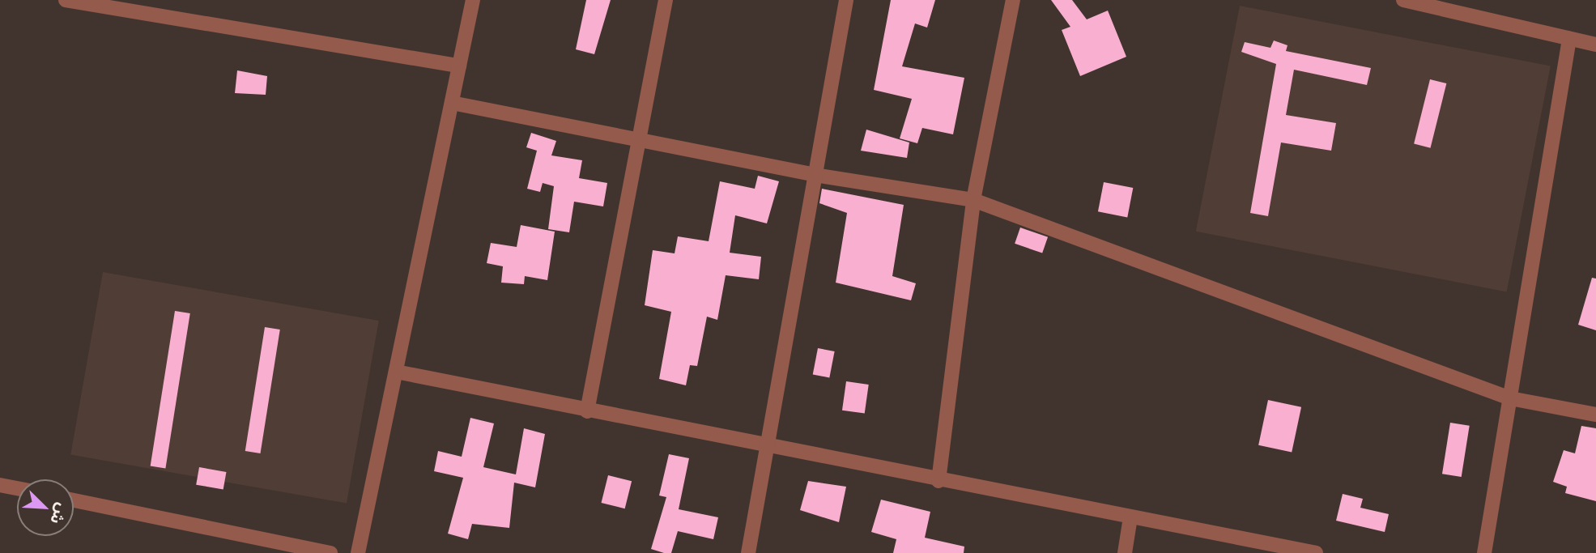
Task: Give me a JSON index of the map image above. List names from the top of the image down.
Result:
{
  "north": "bottom right"
}
